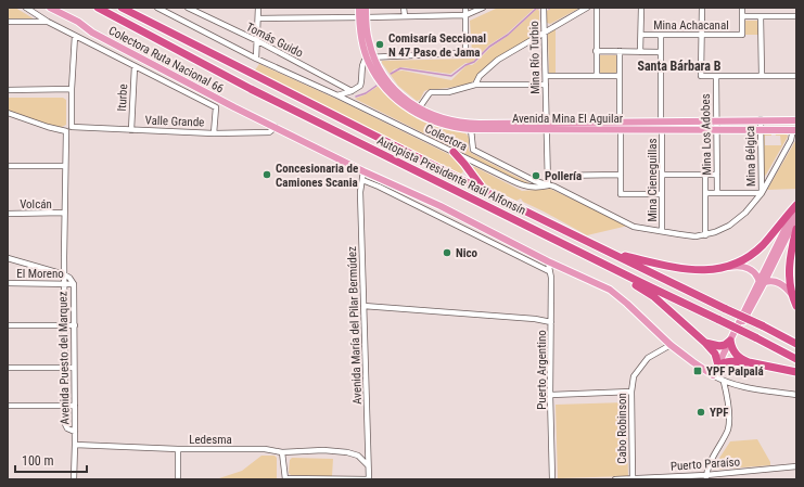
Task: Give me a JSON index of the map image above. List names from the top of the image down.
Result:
{
  "streets": {
    "highway": ["Autopista Presidente Raúl Alfonsín"],
    "main road": ["Colectora Ruta Nacional 66", "Avenida Mina El Aguilar"],
    "street": [
      "Mina Achacanal",
      "Tomás Guido",
      "Mina Río Turbio",
      "Iturbe",
      "Valle Grande",
      "Mina Los Adobes",
      "Colectora",
      "Mina Bélgica",
      "Mina Cieneguillas",
      "Volcán",
      "El Moreno",
      "Avenida María del Pilar Bermúdez",
      "Avenida Puesto del Marquez",
      "Puerto Argentino",
      "Cabo Robinson",
      "Ledesma",
      "Puerto Paraíso"
    ]
  },
  "crossings": [
    ["Mina Achacanal", "Mina Cieneguillas"],
    ["Mina Río Turbio", "Avenida Mina El Aguilar"],
    ["Mina Río Turbio", "Colectora"],
    ["Colectora Ruta Nacional 66", "Valle Grande"],
    ["Colectora Ruta Nacional 66", "Avenida María del Pilar Bermúdez"],
    ["Colectora Ruta Nacional 66", "Puerto Argentino"],
    ["Colectora Ruta Nacional 66", "Cabo Robinson"],
    ["Iturbe", "Valle Grande"],
    ["Avenida Mina El Aguilar", "Mina Los Adobes"],
    ["Avenida Mina El Aguilar", "Mina Bélgica"],
    ["Avenida Mina El Aguilar", "Mina Cieneguillas"],
    ["Volcán", "Avenida Puesto del Marquez"],
    ["El Moreno", "Avenida Puesto del Marquez"],
    ["Avenida María del Pilar Bermúdez", "Ledesma"],
    ["Avenida Puesto del Marquez", "Ledesma"],
    ["Cabo Robinson", "Puerto Paraíso"]
  ],
  "districts": ["Santa Bárbara B"],
  "places": {
    "other": [
      "Comisaría Seccional N 47 Paso de Jama",
      "Concesionaria de Camiones Scania",
      "Pollería",
      "Nico",
      "YPF"
    ],
    "transit": ["YPF Palpalá"]
  },
  "scale_bar": "100 m"
}
